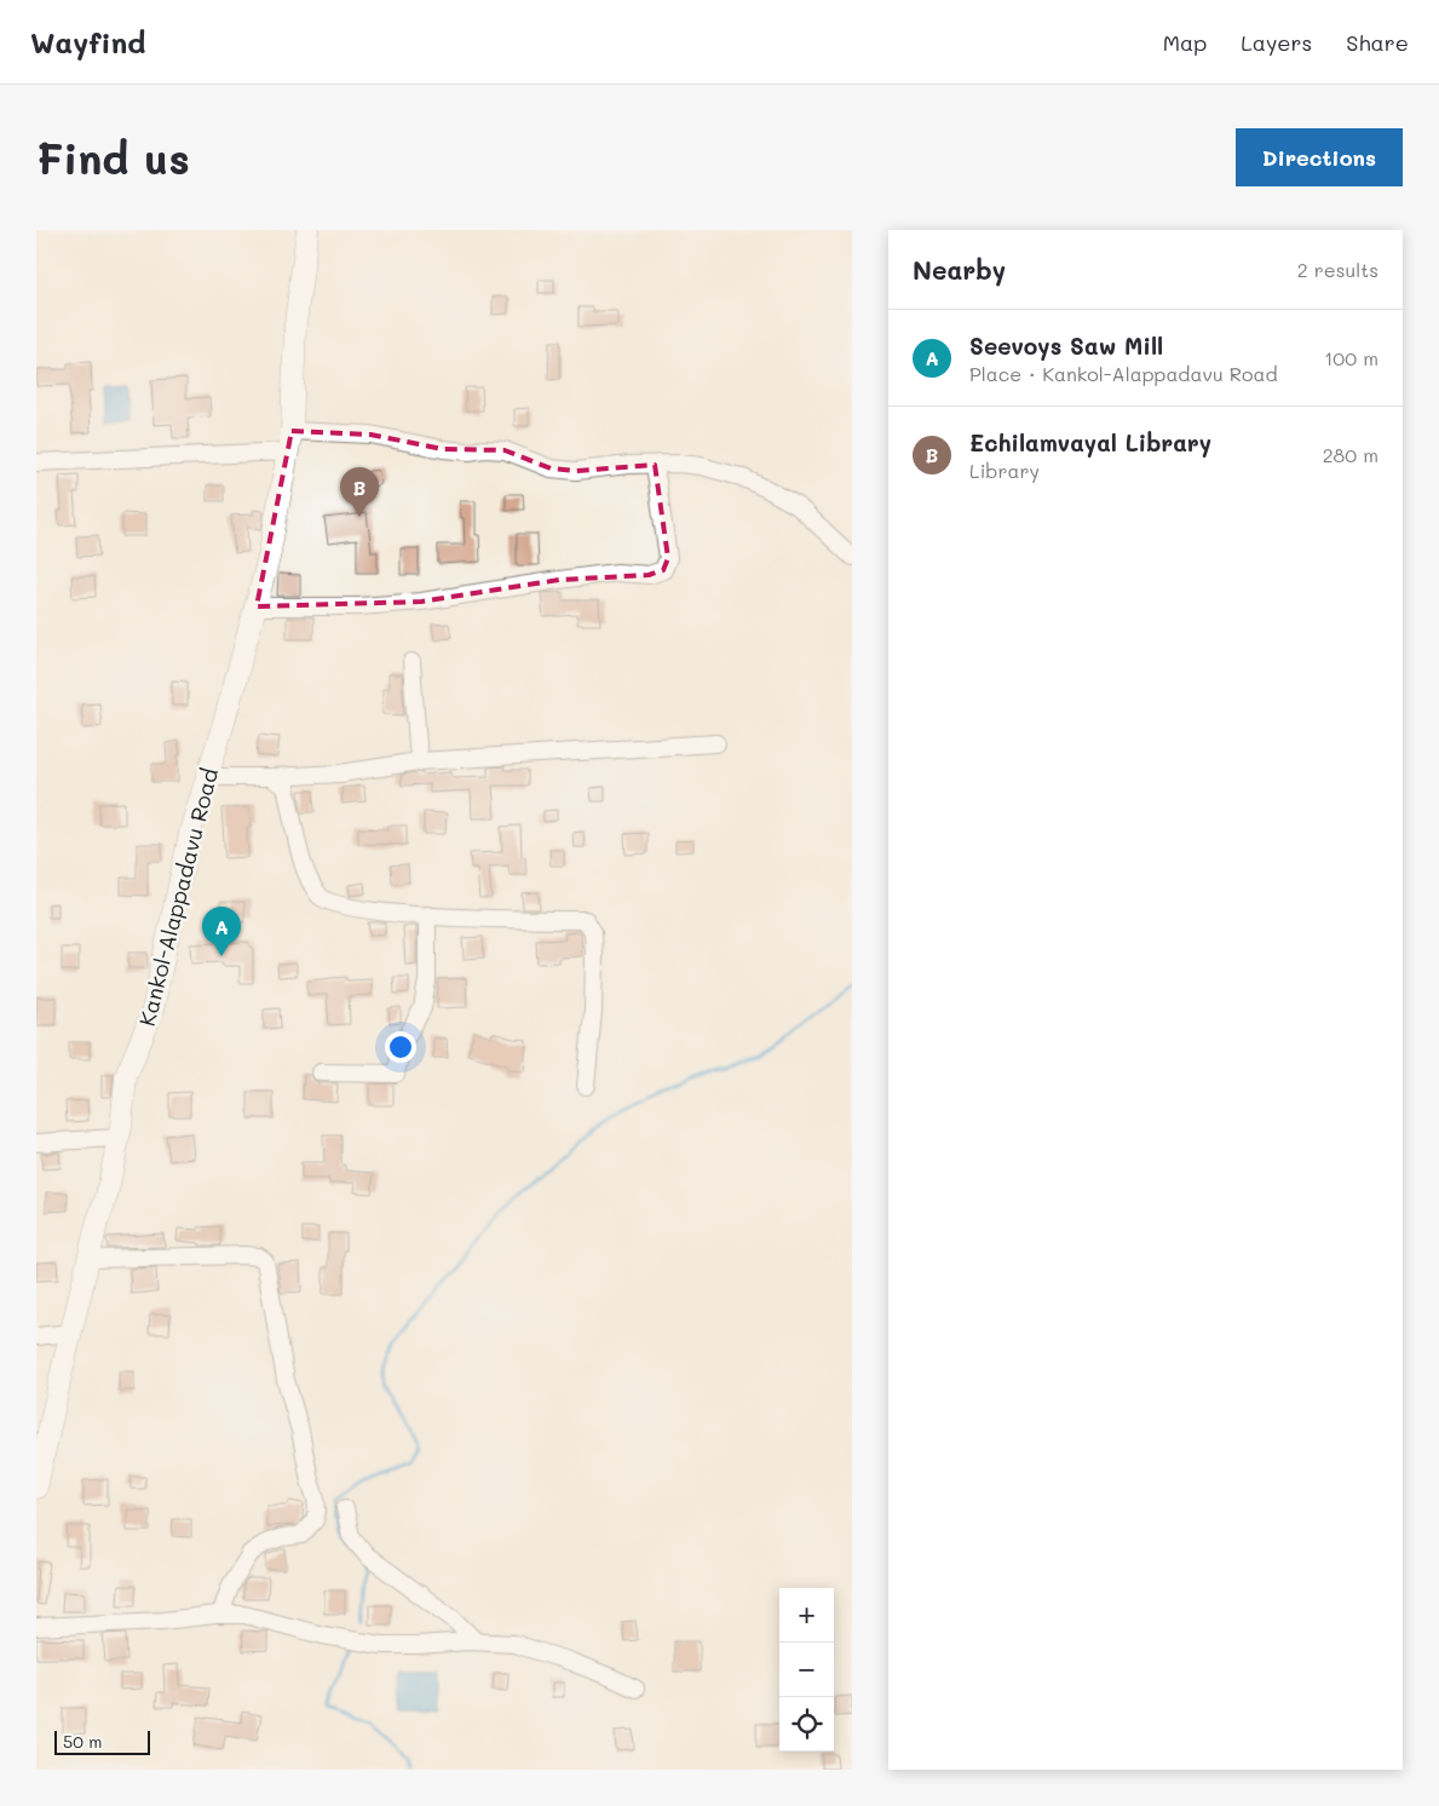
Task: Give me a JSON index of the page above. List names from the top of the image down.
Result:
{
  "streets": {
    "main road": ["Kankol-Alappadavu Road"]
  },
  "scale_bar": "50 m",
  "page": {
    "header": "Wayfind",
    "nav": ["Map", "Layers", "Share"],
    "buttons": "Directions",
    "title": "Find us",
    "heading": ["Nearby", "2 results"],
    "list": [
      {
        "mark": "A",
        "name": "Seevoys Saw Mill",
        "note": "Place · Kankol-Alappadavu Road",
        "value": "100 m"
      },
      {
        "mark": "B",
        "name": "Echilamvayal Library",
        "note": "Library",
        "value": "280 m"
      }
    ],
    "pins": ["B", "A"],
    "map_buttons": ["+", "−"],
    "scale": "50 m"
  }
}
